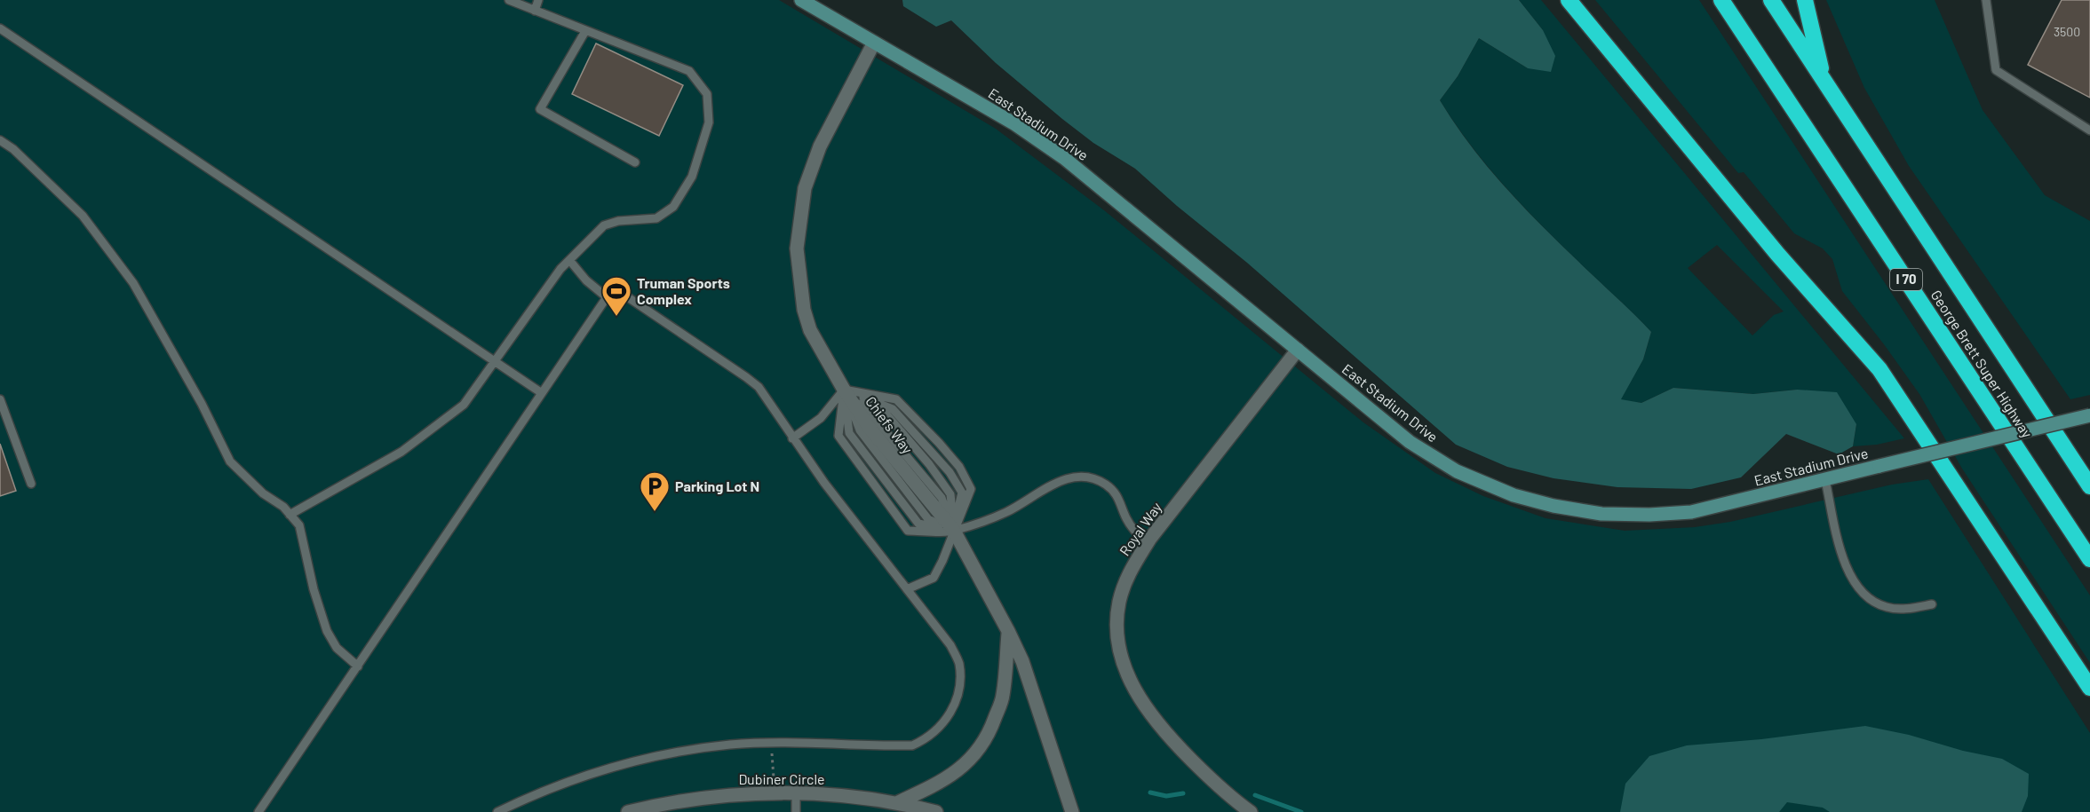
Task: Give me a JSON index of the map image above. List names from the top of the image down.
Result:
{
  "streets": {
    "highway": ["I 70", "George Brett Super Highway"],
    "main road": ["East Stadium Drive"],
    "street": ["Chiefs Way", "Royal Way", "Dubiner Circle"]
  },
  "crossings": [
    ["East Stadium Drive", "Chiefs Way"],
    ["East Stadium Drive", "Royal Way"]
  ],
  "places": {
    "sports": ["Truman Sports Complex"],
    "parking": ["Parking Lot N"]
  },
  "house_numbers": ["3500"]
}
